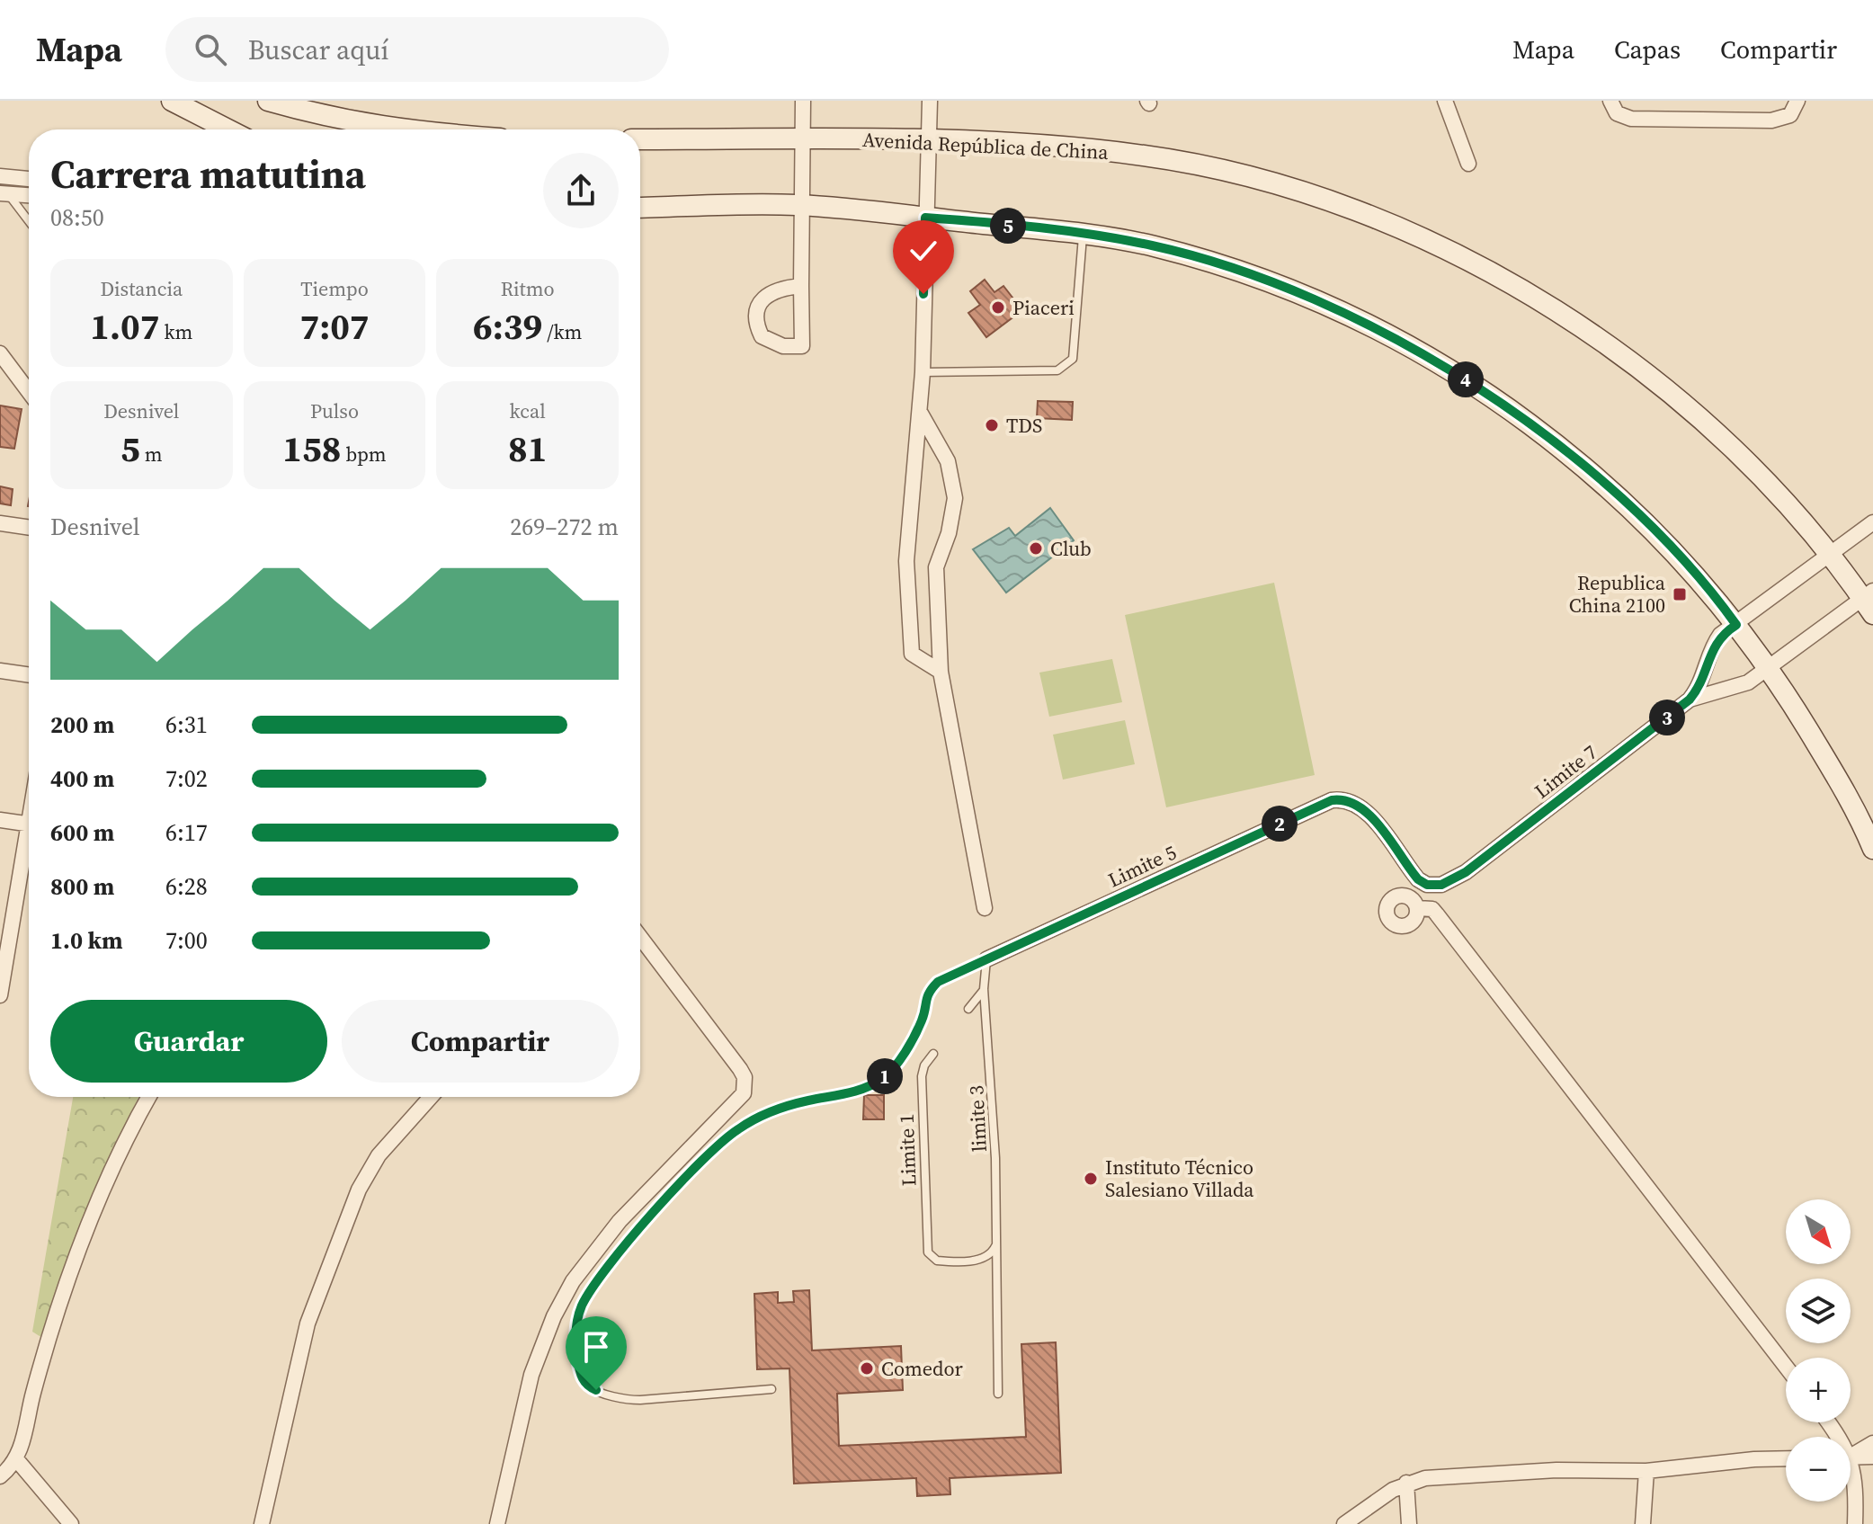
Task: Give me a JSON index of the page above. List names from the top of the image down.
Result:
{
  "streets": {
    "main road": ["Avenida República de China"],
    "street": ["Limite 7", "Limite 5"],
    "lane": ["limite 3", "Limite 1"]
  },
  "crossings": [
    ["Limite 7", "Limite 5"],
    ["Limite 5", "limite 3"],
    ["limite 3", "Limite 1"]
  ],
  "places": {
    "other": [
      "Piaceri",
      "TDS",
      "Club",
      "Instituto Técnico Salesiano Villada",
      "Comedor"
    ],
    "transit": ["Republica China 2100"]
  },
  "north": "bottom right",
  "page": {
    "header": "Mapa",
    "search": "Buscar aquí",
    "nav": ["Mapa", "Capas", "Compartir"],
    "heading": ["Carrera matutina", "08:50"],
    "pins": [
      "5",
      "4",
      "3",
      "2",
      "1"
    ],
    "stats": [
      ["Distancia", "1.07 km"],
      ["Tiempo", "7:07"],
      ["Ritmo", "6:39 /km"],
      ["Desnivel", "5 m"],
      ["Pulso", "158 bpm"],
      ["kcal", "81"]
    ],
    "chart": ["Desnivel", "269–272 m"],
    "list": [
      {
        "name": "200 m",
        "note": "6:31"
      },
      {
        "name": "400 m",
        "note": "7:02"
      },
      {
        "name": "600 m",
        "note": "6:17"
      },
      {
        "name": "800 m",
        "note": "6:28"
      },
      {
        "name": "1.0 km",
        "note": "7:00"
      }
    ],
    "buttons": ["Guardar", "Compartir"],
    "map_buttons": ["+", "−"]
  }
}
